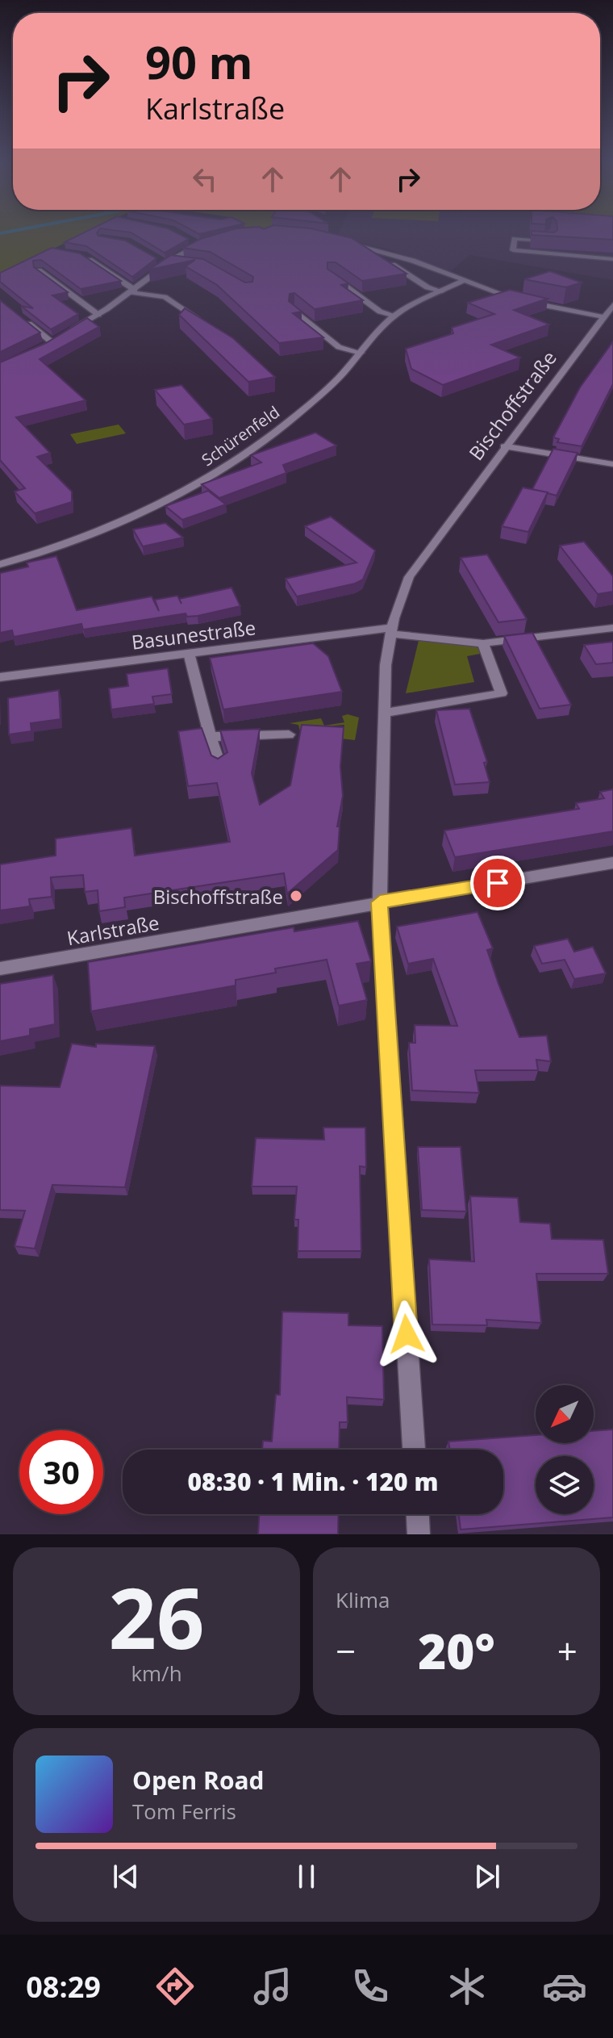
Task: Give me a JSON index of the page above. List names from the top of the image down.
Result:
{
  "streets": {
    "street": [
      "Bischoffstraße",
      "Schürenfeld",
      "Basunestraße",
      "Karlstraße"
    ]
  },
  "crossings": [
    ["Bischoffstraße", "Basunestraße"],
    ["Bischoffstraße", "Karlstraße"]
  ],
  "places": ["Bischoffstraße"],
  "north": "bottom left",
  "page": {
    "turn": ["90 m", "Karlstraße"],
    "limit": "30",
    "trip": "08:30 · 1 Min. · 120 m",
    "tile": [
      ["26", "km/h"],
      "Klima"
    ],
    "heat": ["−", "20°", "+"],
    "song": ["Open Road", "Tom Ferris"],
    "tabs": "08:29"
  }
}
